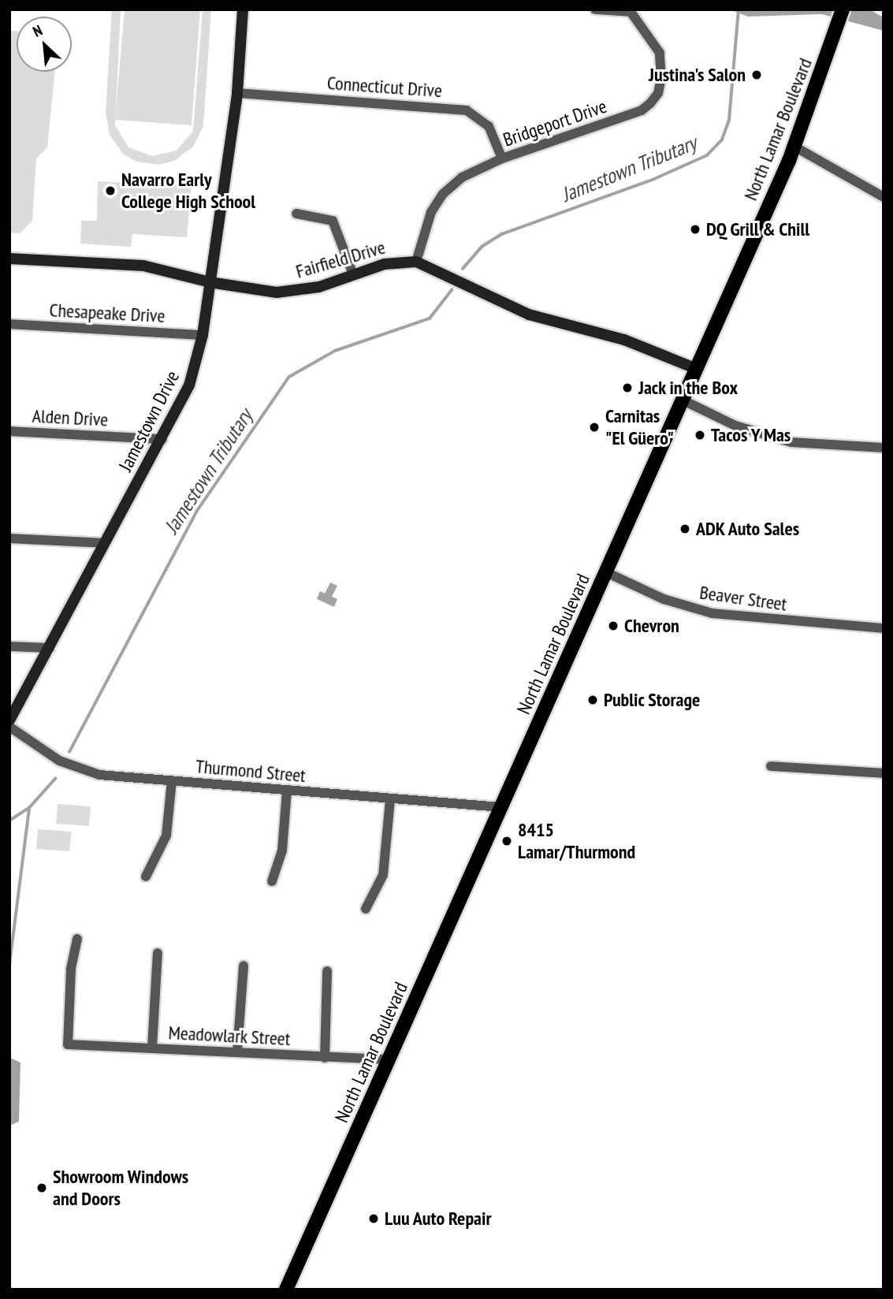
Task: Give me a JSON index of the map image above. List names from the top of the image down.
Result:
{
  "streets": {
    "main road": ["North Lamar Boulevard"],
    "street": [
      "Connecticut Drive",
      "Bridgeport Drive",
      "Fairfield Drive",
      "Chesapeake Drive",
      "Alden Drive",
      "Jamestown Drive",
      "Beaver Street",
      "Thurmond Street",
      "Meadowlark Street"
    ]
  },
  "crossings": [
    ["Connecticut Drive", "Bridgeport Drive"],
    ["Connecticut Drive", "Jamestown Drive"],
    ["Bridgeport Drive", "Fairfield Drive"],
    ["North Lamar Boulevard", "Fairfield Drive"],
    ["North Lamar Boulevard", "Beaver Street"],
    ["North Lamar Boulevard", "Thurmond Street"],
    ["North Lamar Boulevard", "Meadowlark Street"],
    ["Fairfield Drive", "Jamestown Drive"],
    ["Chesapeake Drive", "Jamestown Drive"],
    ["Alden Drive", "Jamestown Drive"]
  ],
  "water": ["Jamestown Tributary"],
  "places": [
    "Justina's Salon",
    "Navarro Early College High School",
    "DQ Grill & Chill",
    "Jack in the Box",
    "Carnitas \"El Güero\"",
    "Tacos Y Mas",
    "ADK Auto Sales",
    "Chevron",
    "Public Storage",
    "8415 Lamar/Thurmond",
    "Showroom Windows and Doors",
    "Luu Auto Repair"
  ],
  "north": "top left"
}
